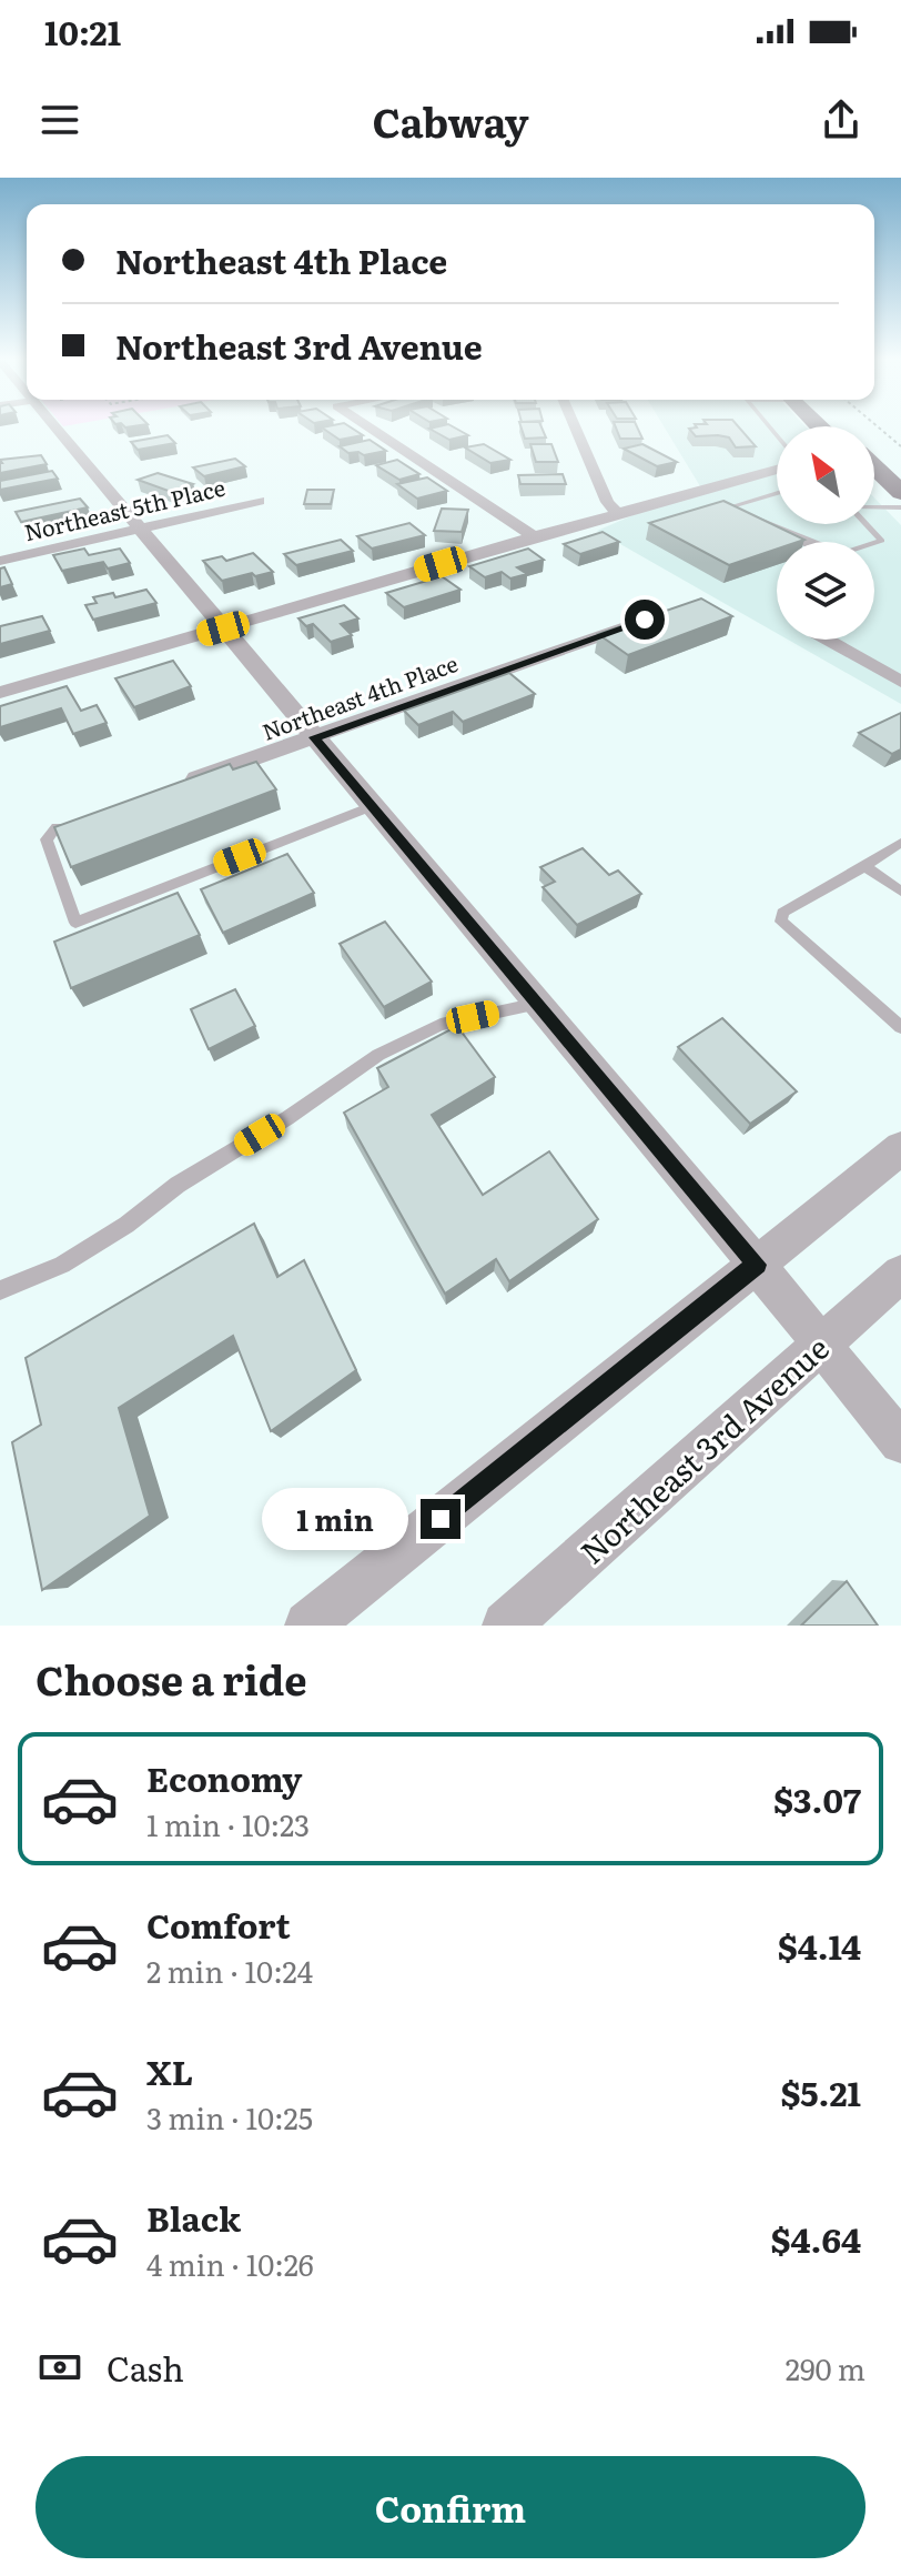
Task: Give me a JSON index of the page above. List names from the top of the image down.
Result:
{
  "streets": {
    "street": ["Northeast 5th Place", "Northeast 4th Place", "Northeast 3rd Avenue"]
  },
  "north": "top left",
  "page": {
    "status": "10:21",
    "header": "Cabway",
    "banner": ["Northeast 4th Place", "Northeast 3rd Avenue"],
    "bubble": "1 min",
    "heading": "Choose a ride",
    "list": [
      {
        "name": "Economy",
        "note": "1 min · 10:23",
        "value": "$3.07"
      },
      {
        "name": "Comfort",
        "note": "2 min · 10:24",
        "value": "$4.14"
      },
      {
        "name": "XL",
        "note": "3 min · 10:25",
        "value": "$5.21"
      },
      {
        "name": "Black",
        "note": "4 min · 10:26",
        "value": "$4.64"
      }
    ],
    "pay": ["Cash", "290 m"],
    "buttons": "Confirm"
  }
}
